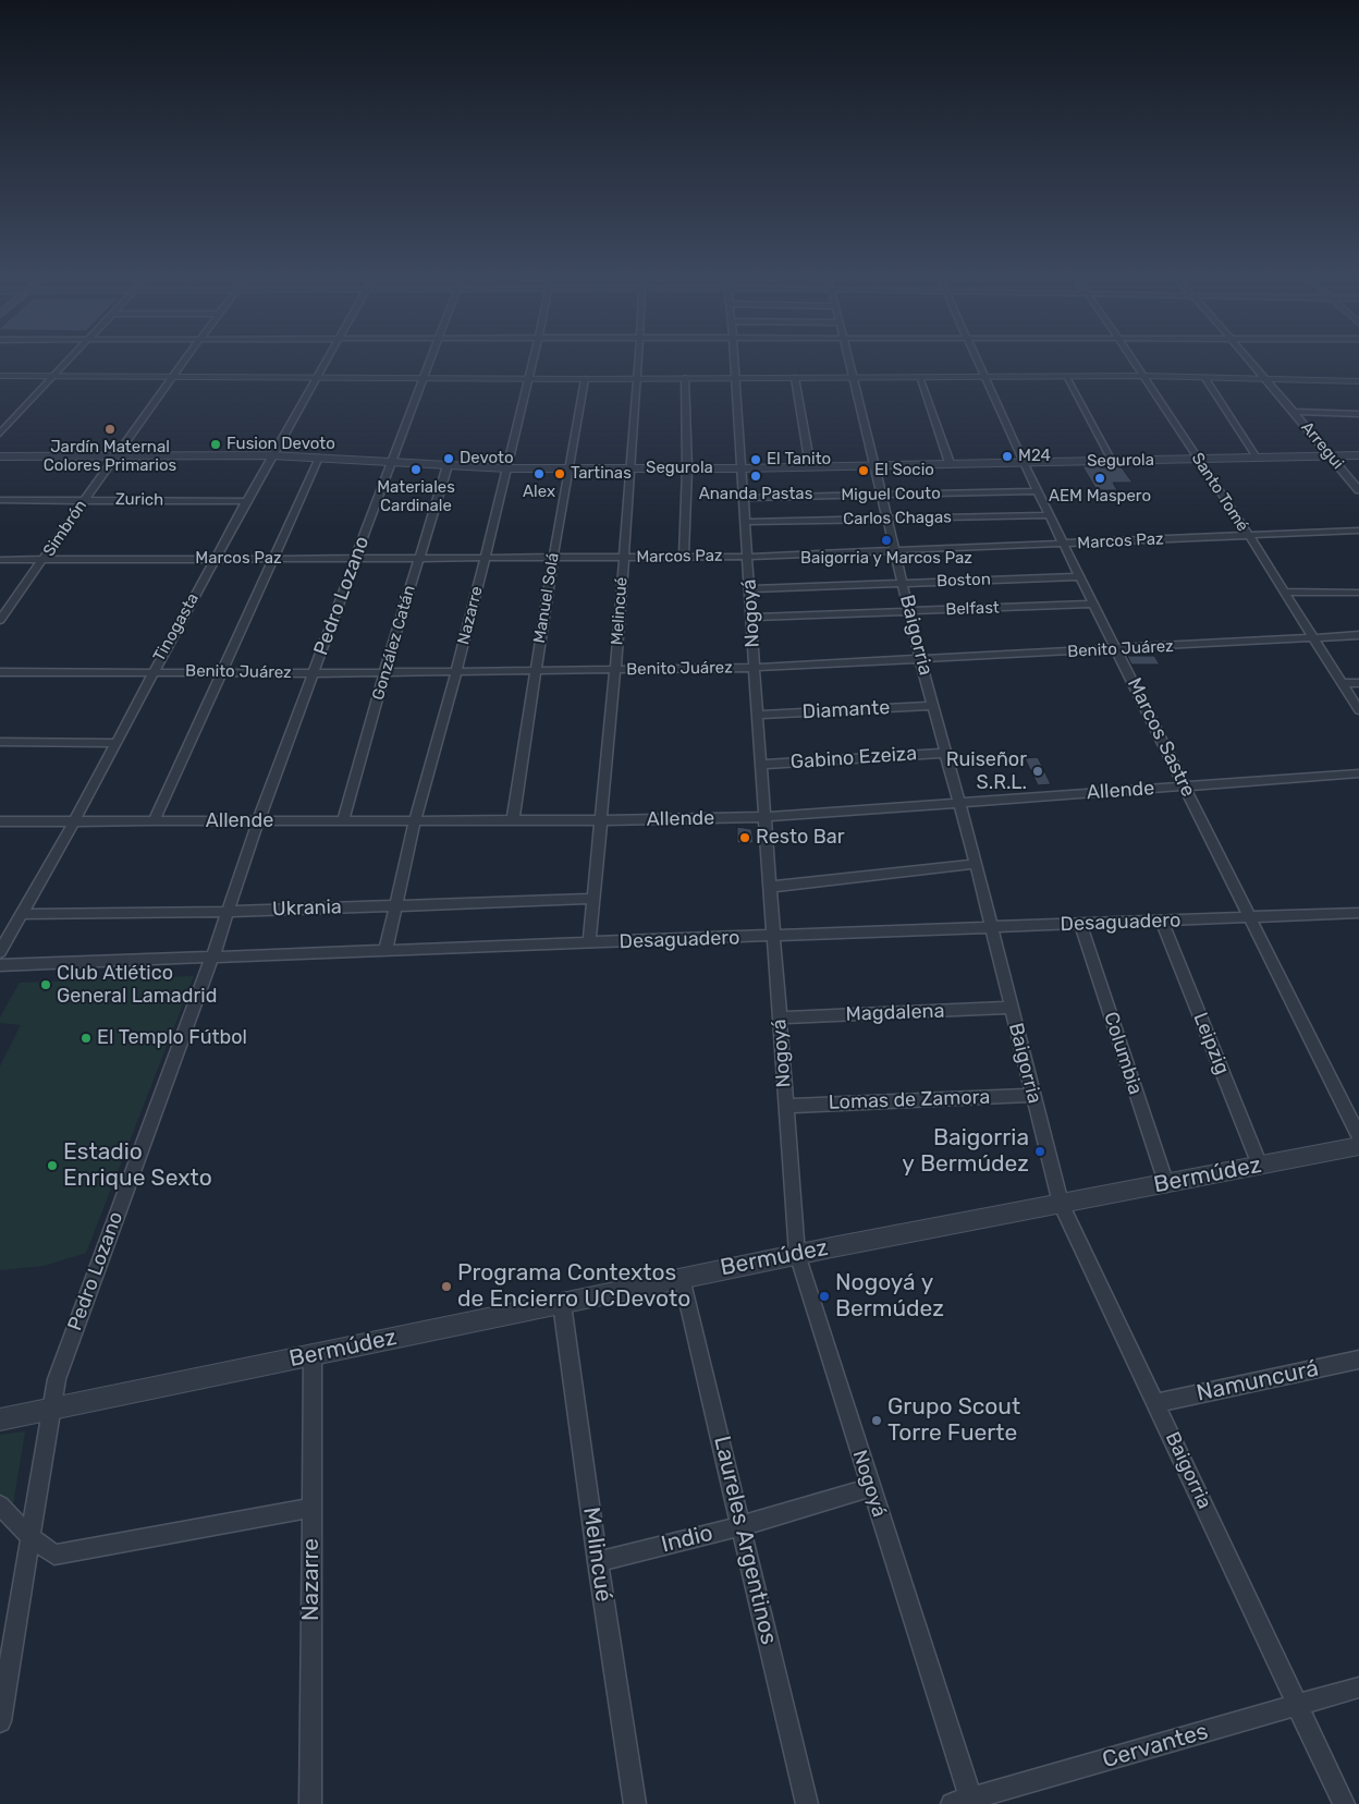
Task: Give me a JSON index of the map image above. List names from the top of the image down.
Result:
{
  "streets": {
    "street": [
      "Arregui",
      "Segurola",
      "Santo Tomé",
      "Miguel Couto",
      "Zurich",
      "Carlos Chagas",
      "Simbrón",
      "Marcos Paz",
      "Boston",
      "Pedro Lozano",
      "Manuel Solá",
      "Belfast",
      "Melincué",
      "Nogoyá",
      "Nazarre",
      "Tinogasta",
      "Baigorria",
      "González Catán",
      "Benito Juárez",
      "Diamante",
      "Marcos Sastre",
      "Gabino Ezeiza",
      "Allende",
      "Ukrania",
      "Desaguadero",
      "Magdalena",
      "Leipzig",
      "Columbia",
      "Lomas de Zamora",
      "Bermúdez",
      "Namuncurá",
      "Indio",
      "Laureles Argentinos",
      "Cervantes"
    ]
  },
  "crossings": [
    ["Arregui", "Segurola"],
    ["Segurola", "Santo Tomé"],
    ["Segurola", "Simbrón"],
    ["Segurola", "Pedro Lozano"],
    ["Segurola", "Manuel Solá"],
    ["Segurola", "Melincué"],
    ["Segurola", "Nogoyá"],
    ["Segurola", "Nazarre"],
    ["Segurola", "Tinogasta"],
    ["Segurola", "Baigorria"],
    ["Segurola", "González Catán"],
    ["Segurola", "Marcos Sastre"],
    ["Santo Tomé", "Marcos Paz"],
    ["Santo Tomé", "Benito Juárez"],
    ["Miguel Couto", "Nogoyá"],
    ["Miguel Couto", "Baigorria"],
    ["Miguel Couto", "Marcos Sastre"],
    ["Zurich", "Simbrón"],
    ["Zurich", "Tinogasta"],
    ["Carlos Chagas", "Nogoyá"],
    ["Carlos Chagas", "Baigorria"],
    ["Carlos Chagas", "Marcos Sastre"],
    ["Simbrón", "Marcos Paz"],
    ["Marcos Paz", "Pedro Lozano"],
    ["Marcos Paz", "Manuel Solá"],
    ["Marcos Paz", "Melincué"],
    ["Marcos Paz", "Nogoyá"],
    ["Marcos Paz", "Nazarre"],
    ["Marcos Paz", "Tinogasta"],
    ["Marcos Paz", "Baigorria"],
    ["Marcos Paz", "González Catán"],
    ["Marcos Paz", "Marcos Sastre"],
    ["Boston", "Nogoyá"],
    ["Boston", "Baigorria"],
    ["Boston", "Marcos Sastre"],
    ["Pedro Lozano", "Benito Juárez"],
    ["Pedro Lozano", "Allende"],
    ["Pedro Lozano", "Ukrania"],
    ["Pedro Lozano", "Desaguadero"],
    ["Pedro Lozano", "Bermúdez"],
    ["Manuel Solá", "Benito Juárez"],
    ["Manuel Solá", "Allende"],
    ["Belfast", "Nogoyá"],
    ["Belfast", "Baigorria"],
    ["Belfast", "Marcos Sastre"],
    ["Melincué", "Benito Juárez"],
    ["Melincué", "Allende"],
    ["Melincué", "Ukrania"],
    ["Melincué", "Desaguadero"],
    ["Melincué", "Bermúdez"],
    ["Melincué", "Indio"],
    ["Nogoyá", "Benito Juárez"],
    ["Nogoyá", "Diamante"],
    ["Nogoyá", "Gabino Ezeiza"],
    ["Nogoyá", "Allende"],
    ["Nogoyá", "Desaguadero"],
    ["Nogoyá", "Magdalena"],
    ["Nogoyá", "Lomas de Zamora"],
    ["Nogoyá", "Bermúdez"],
    ["Nogoyá", "Indio"],
    ["Nogoyá", "Cervantes"],
    ["Nazarre", "Benito Juárez"],
    ["Nazarre", "Allende"],
    ["Nazarre", "Ukrania"],
    ["Nazarre", "Desaguadero"],
    ["Nazarre", "Bermúdez"],
    ["Tinogasta", "Benito Juárez"],
    ["Tinogasta", "Allende"],
    ["Tinogasta", "Ukrania"],
    ["Baigorria", "Benito Juárez"],
    ["Baigorria", "Diamante"],
    ["Baigorria", "Gabino Ezeiza"],
    ["Baigorria", "Allende"],
    ["Baigorria", "Desaguadero"],
    ["Baigorria", "Magdalena"],
    ["Baigorria", "Lomas de Zamora"],
    ["Baigorria", "Bermúdez"],
    ["Baigorria", "Namuncurá"],
    ["Baigorria", "Cervantes"],
    ["González Catán", "Benito Juárez"],
    ["González Catán", "Allende"],
    ["Benito Juárez", "Marcos Sastre"],
    ["Marcos Sastre", "Allende"],
    ["Marcos Sastre", "Desaguadero"],
    ["Desaguadero", "Leipzig"],
    ["Desaguadero", "Columbia"],
    ["Leipzig", "Bermúdez"],
    ["Columbia", "Bermúdez"],
    ["Bermúdez", "Laureles Argentinos"],
    ["Indio", "Laureles Argentinos"]
  ],
  "places": [
    "Jardín Maternal Colores Primarios",
    "Fusion Devoto",
    "M24",
    "Devoto",
    "El Tanito",
    "Materiales Cardinale",
    "El Socio",
    "Alex",
    "Tartinas",
    "Ananda Pastas",
    "AEM Maspero",
    "Baigorria y Marcos Paz",
    "Ruiseñor S.R.L.",
    "Resto Bar",
    "Club Atlético General Lamadrid",
    "El Templo Fútbol",
    "Baigorria y Bermúdez",
    "Estadio Enrique Sexto",
    "Programa Contextos de Encierro UCDevoto",
    "Nogoyá y Bermúdez",
    "Grupo Scout Torre Fuerte"
  ]
}
